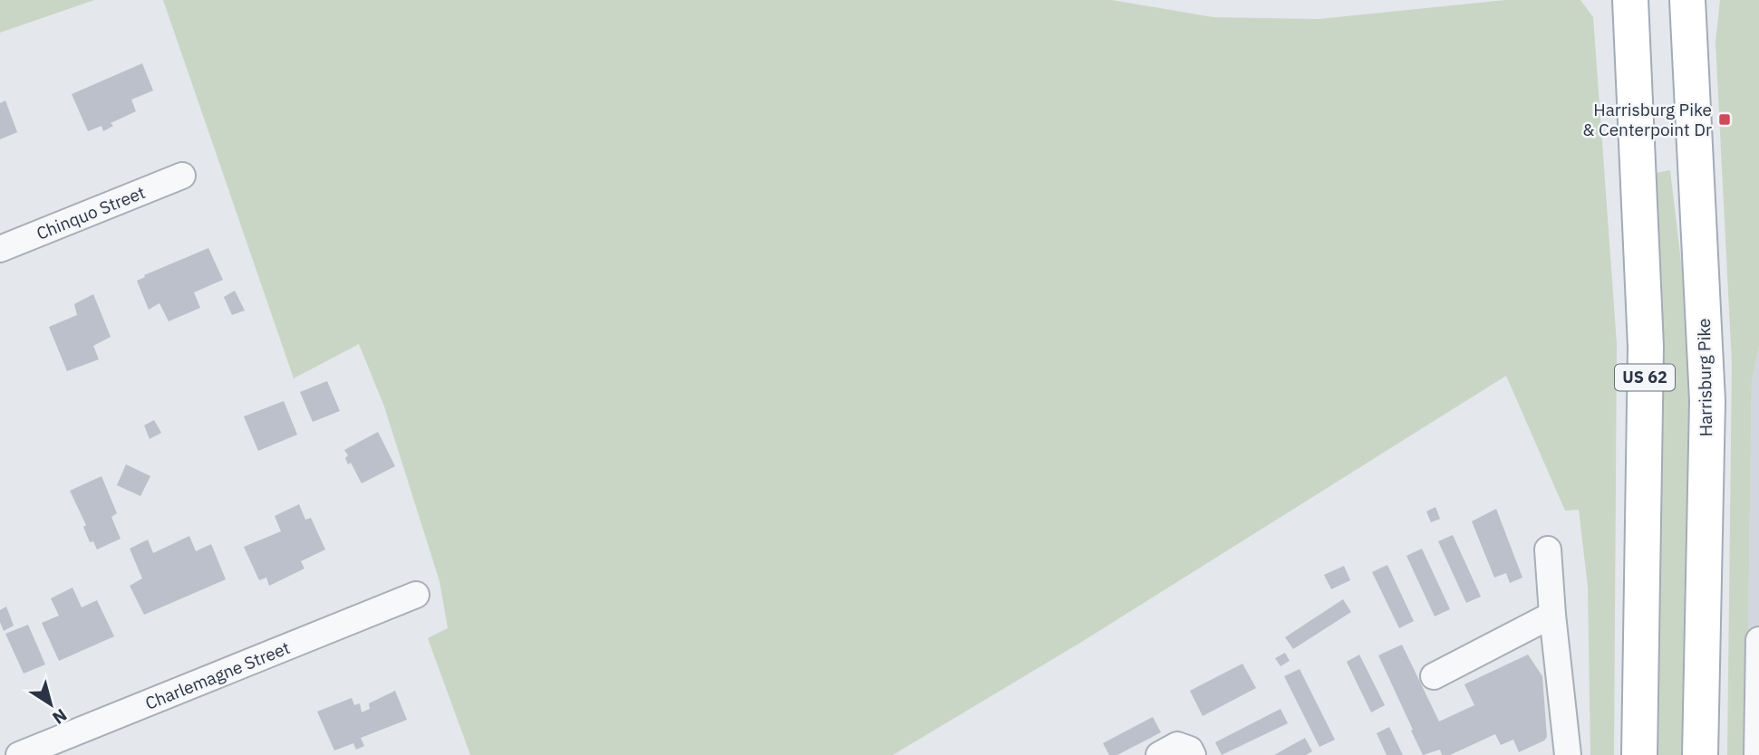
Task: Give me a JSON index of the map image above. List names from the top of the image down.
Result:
{
  "streets": {
    "main road": ["US 62", "Harrisburg Pike"],
    "street": ["Chinquo Street", "Charlemagne Street"]
  },
  "places": {
    "transit": ["Harrisburg Pike & Centerpoint Dr"]
  },
  "north": "bottom right"
}
